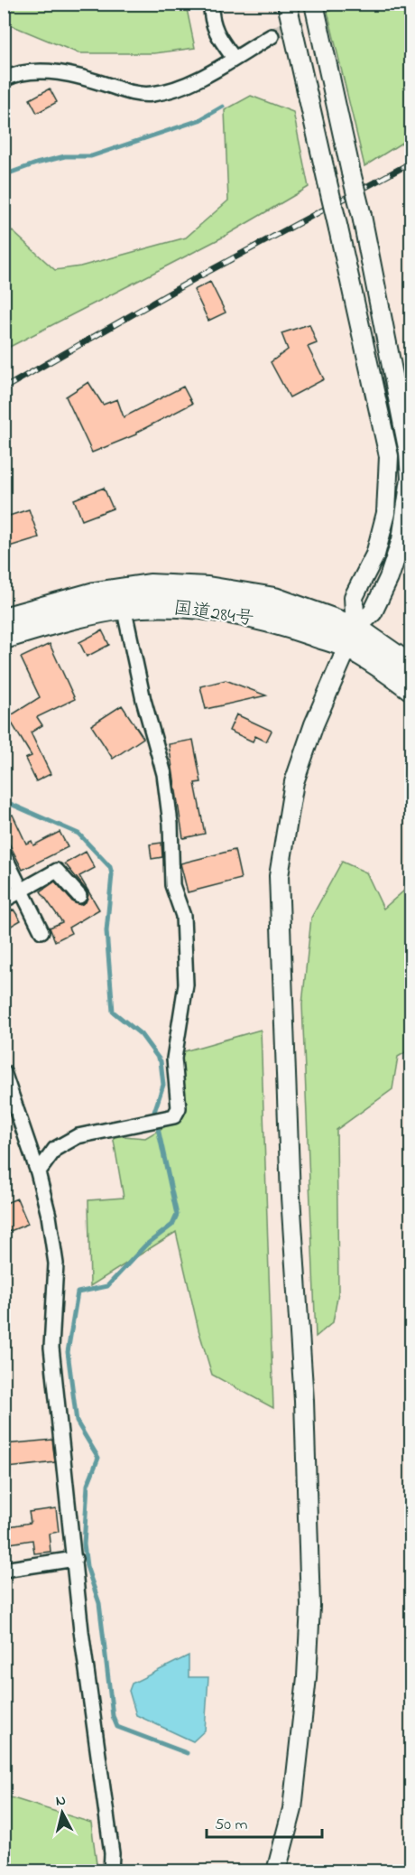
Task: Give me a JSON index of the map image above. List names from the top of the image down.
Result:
{
  "streets": {
    "highway": ["国道284号"]
  },
  "scale_bar": "50 m",
  "north": "top"
}
